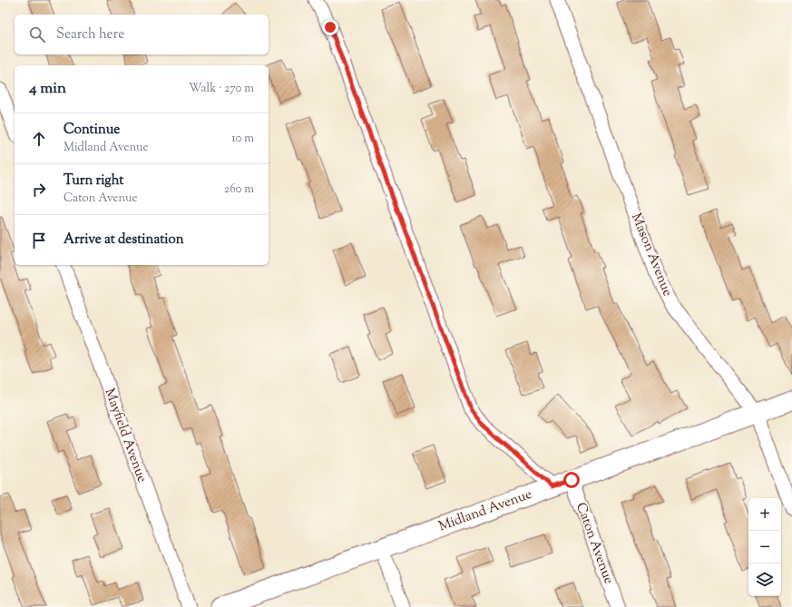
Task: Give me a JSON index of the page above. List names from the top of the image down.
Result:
{
  "streets": {
    "main road": ["Midland Avenue"],
    "street": ["Mason Avenue", "Mayfield Avenue", "Caton Avenue"]
  },
  "crossings": [
    ["Mason Avenue", "Midland Avenue"],
    ["Midland Avenue", "Caton Avenue"]
  ],
  "page": {
    "search": "Search here",
    "heading": ["4 min", "Walk · 270 m"],
    "list": [
      ["Continue", "Midland Avenue", "10 m"],
      ["Turn right", "Caton Avenue", "260 m"],
      "Arrive at destination"
    ],
    "map_buttons": ["+", "−"]
  }
}
